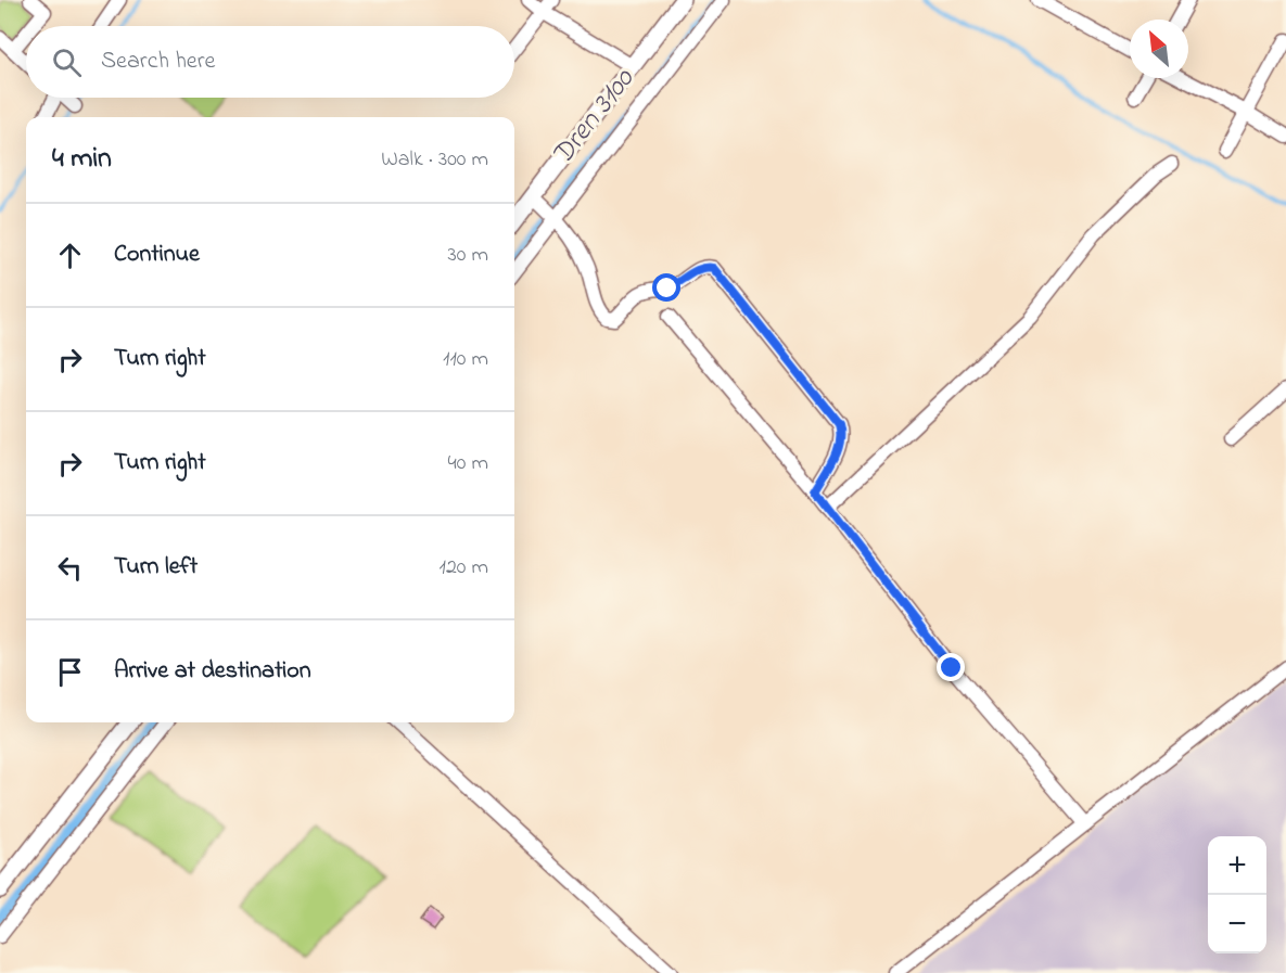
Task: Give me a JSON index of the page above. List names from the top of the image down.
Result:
{
  "water": ["Dren 3100"],
  "north": "top left",
  "page": {
    "search": "Search here",
    "heading": ["4 min", "Walk · 300 m"],
    "list": [
      ["Continue", "30 m"],
      ["Turn right", "110 m"],
      ["Turn right", "40 m"],
      ["Turn left", "120 m"],
      "Arrive at destination"
    ],
    "map_buttons": ["+", "−"]
  }
}
